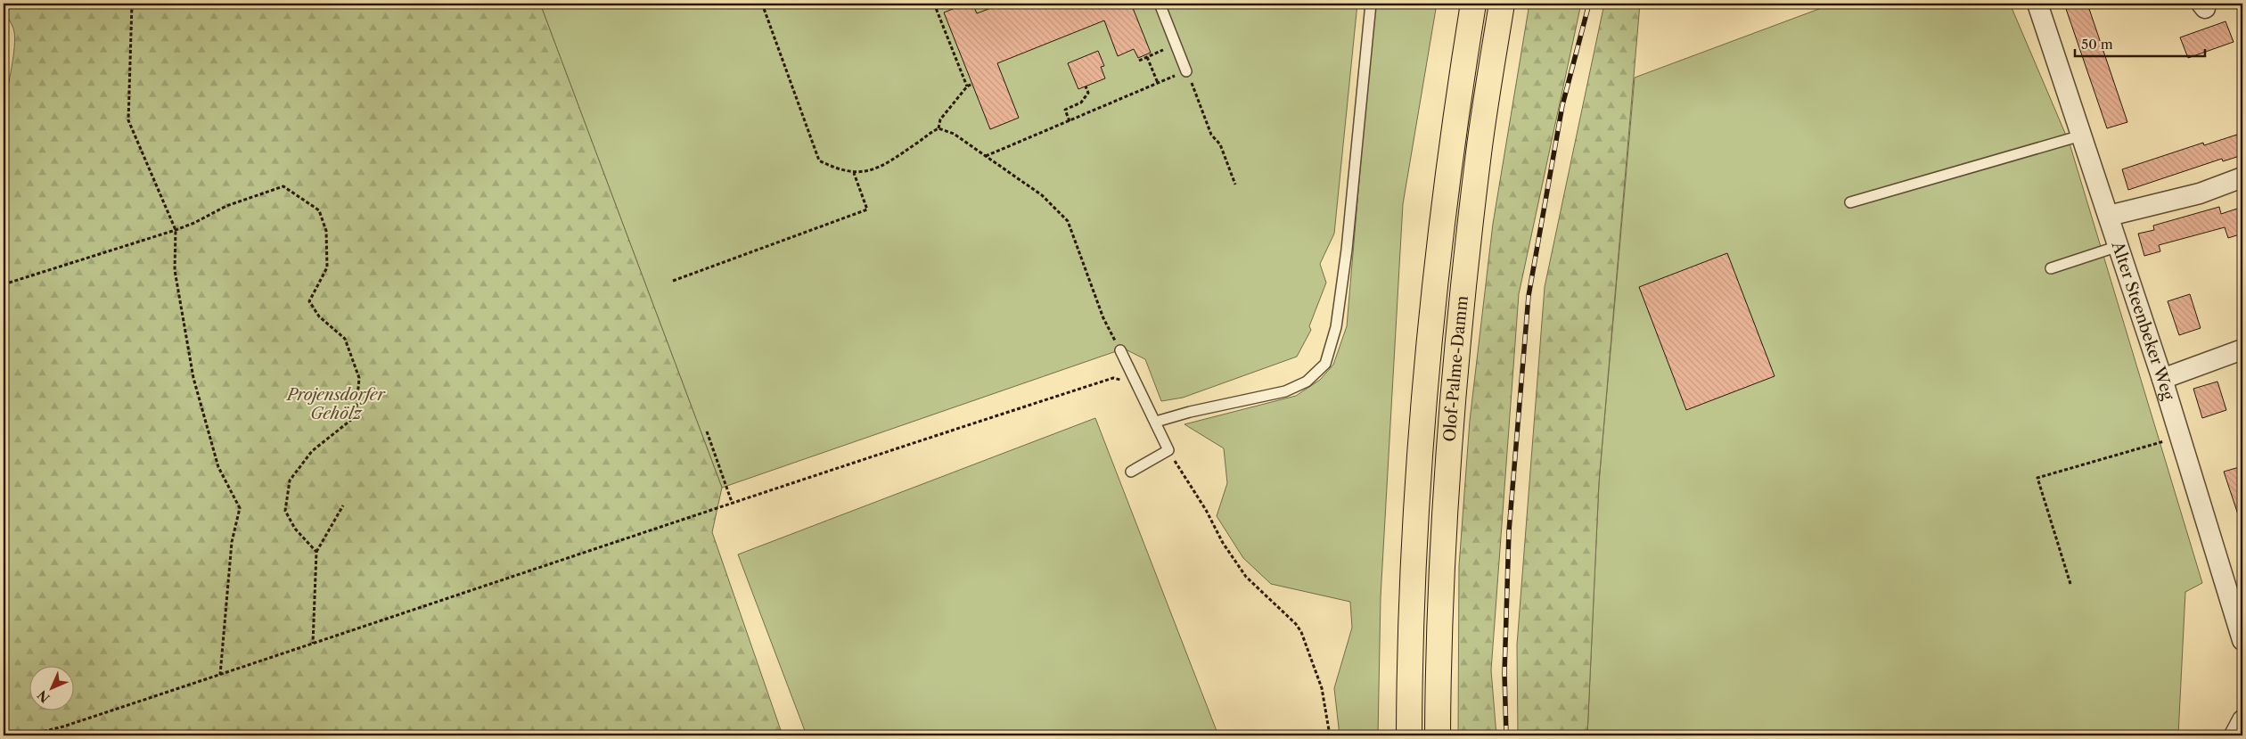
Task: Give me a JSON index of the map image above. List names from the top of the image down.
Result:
{
  "streets": {
    "highway": ["Olof-Palme-Damm"],
    "street": ["Alter Steenbeker Weg"]
  },
  "parks": ["Projensdorfer Gehölz"],
  "scale_bar": "50 m",
  "north": "bottom left"
}
